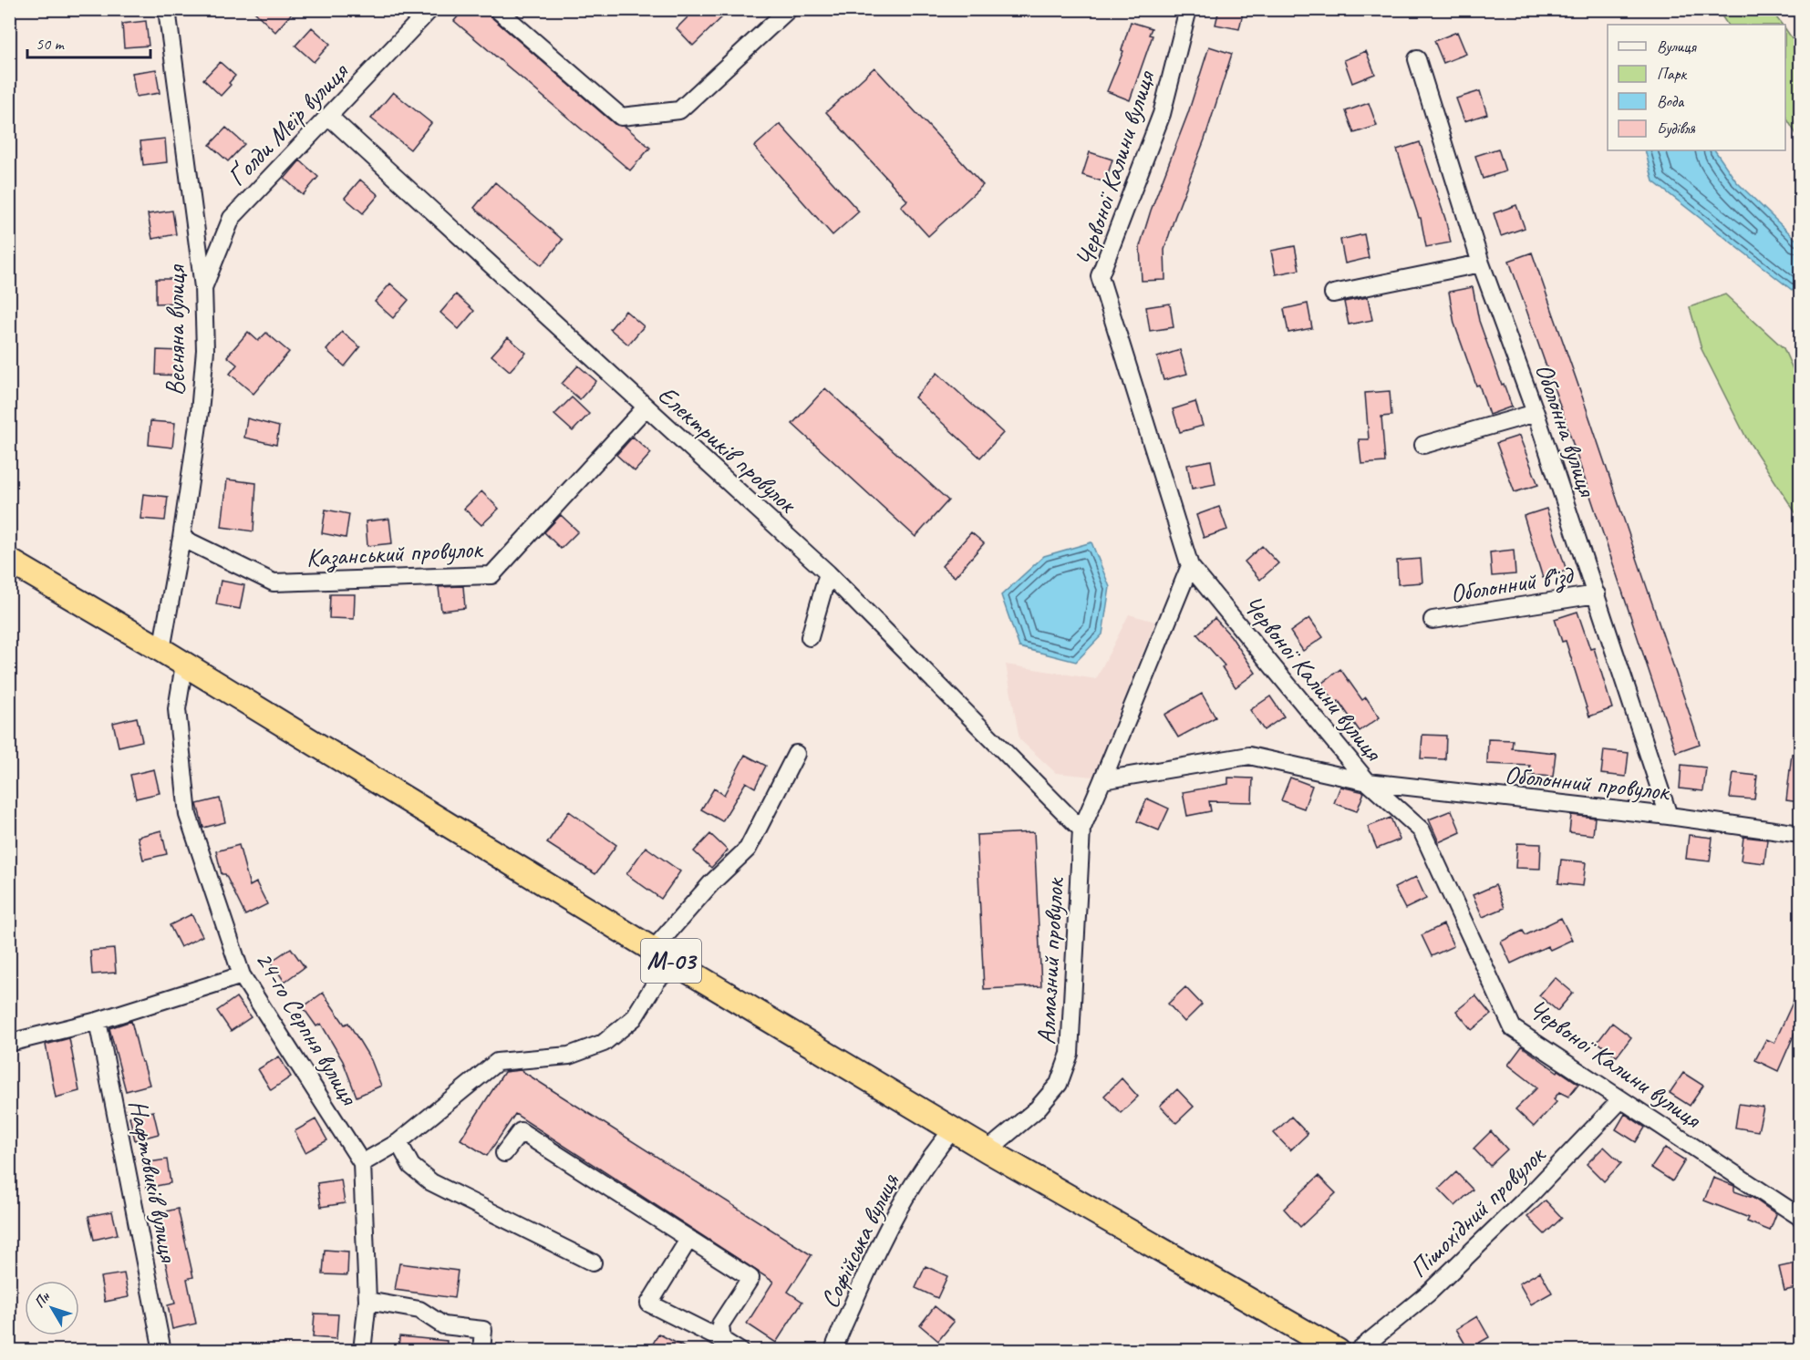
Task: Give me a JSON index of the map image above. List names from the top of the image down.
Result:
{
  "streets": {
    "highway": ["М-03"],
    "street": [
      "Ґолди Меїр вулиця",
      "Червоної Калини вулиця",
      "Весняна вулиця",
      "Оболонна вулиця",
      "Електриків провулок",
      "Казанський провулок",
      "Оболонний в’їзд",
      "Оболонний провулок",
      "Алмазний провулок",
      "24-го Серпня вулиця",
      "Нафтовиків вулиця",
      "Пішохідний провулок",
      "Софійська вулиця"
    ]
  },
  "crossings": [
    ["Ґолди Меїр вулиця", "Весняна вулиця"],
    ["Ґолди Меїр вулиця", "Електриків провулок"],
    ["Червоної Калини вулиця", "Оболонний провулок"],
    ["Червоної Калини вулиця", "Алмазний провулок"],
    ["Червоної Калини вулиця", "Пішохідний провулок"],
    ["Весняна вулиця", "Казанський провулок"],
    ["Весняна вулиця", "М-03"],
    ["Оболонна вулиця", "Оболонний в’їзд"],
    ["Оболонна вулиця", "Оболонний провулок"],
    ["Електриків провулок", "Казанський провулок"],
    ["Електриків провулок", "Алмазний провулок"],
    ["М-03", "Алмазний провулок"],
    ["М-03", "24-го Серпня вулиця"],
    ["М-03", "Софійська вулиця"]
  ],
  "legend": [
    "Вулиця",
    "Парк",
    "Вода",
    "Будівля"
  ],
  "scale_bar": "50 m",
  "north": "top left"
}
